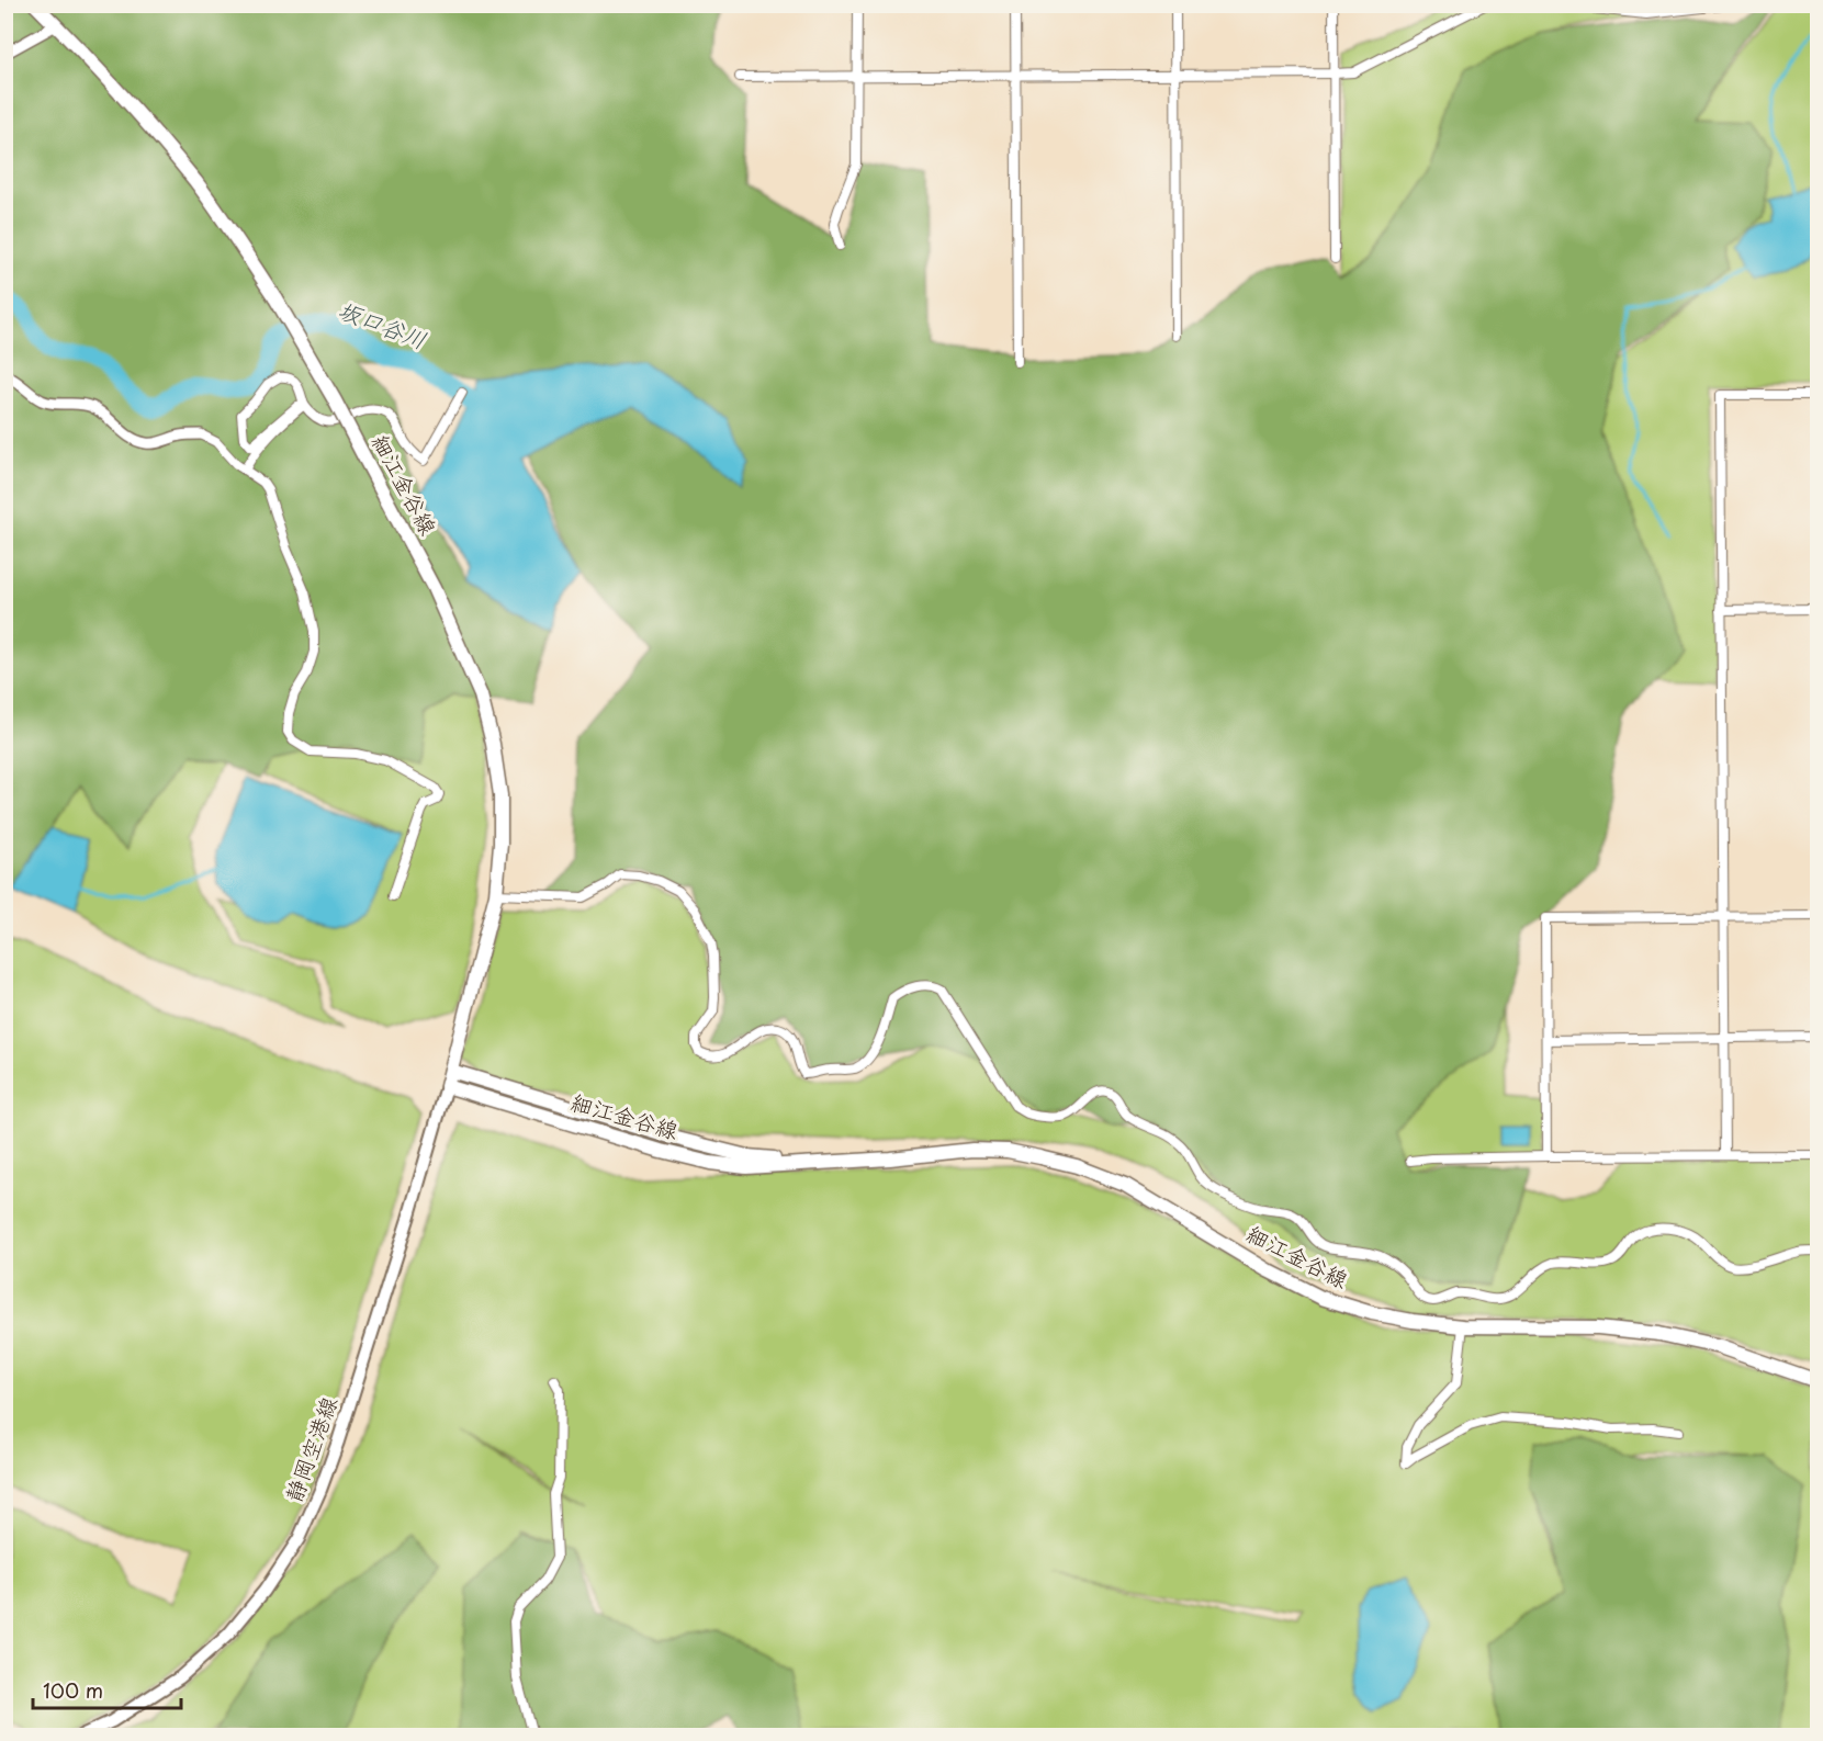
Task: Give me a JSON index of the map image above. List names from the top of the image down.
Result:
{
  "streets": {
    "main road": ["細江金谷線", "静岡空港線"]
  },
  "crossings": [
    ["細江金谷線", "静岡空港線"]
  ],
  "water": ["坂口谷川"],
  "scale_bar": "100 m"
}
